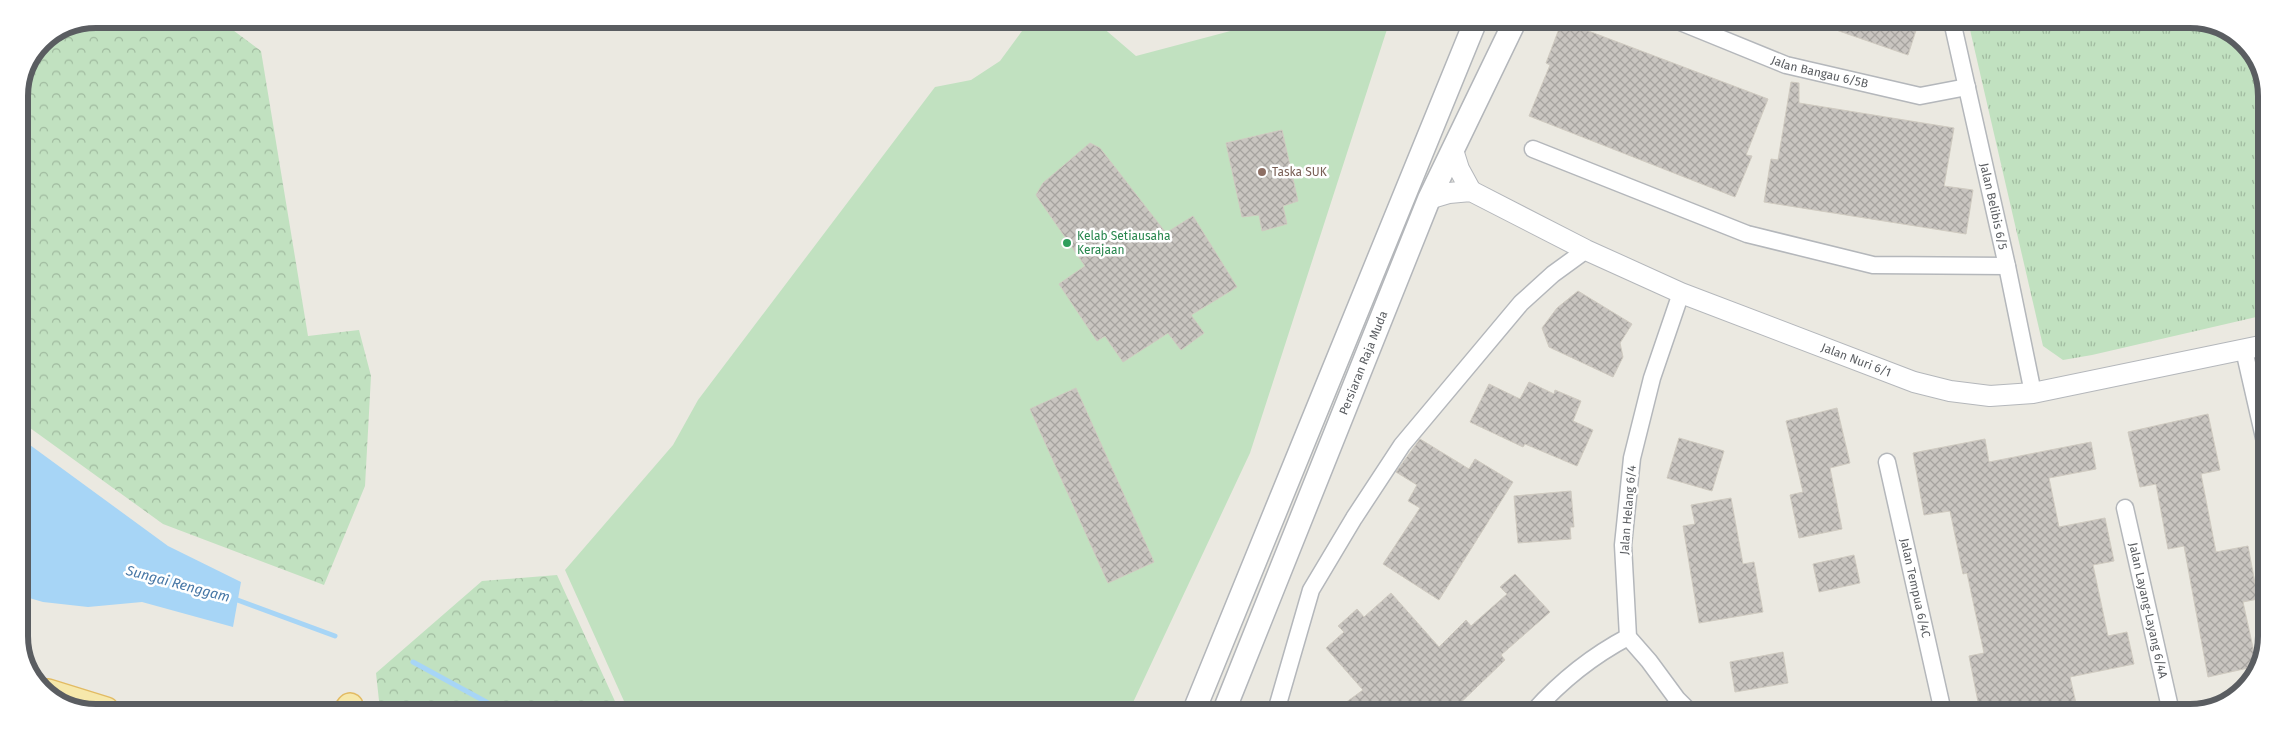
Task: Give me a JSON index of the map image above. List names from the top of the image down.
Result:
{
  "streets": {
    "main road": ["Persiaran Raja Muda"],
    "street": [
      "Jalan Bangau 6/5B",
      "Jalan Belibis 6/5",
      "Jalan Nuri 6/1",
      "Jalan Helang 6/4",
      "Jalan Tempua 6/4C",
      "Jalan Layang-Layang 6/4A"
    ]
  },
  "crossings": [
    ["Jalan Bangau 6/5B", "Jalan Belibis 6/5"],
    ["Jalan Belibis 6/5", "Jalan Nuri 6/1"],
    ["Jalan Nuri 6/1", "Jalan Helang 6/4"]
  ],
  "water": ["Sungai Renggam"],
  "places": ["Taska SUK", "Kelab Setiausaha Kerajaan"]
}
